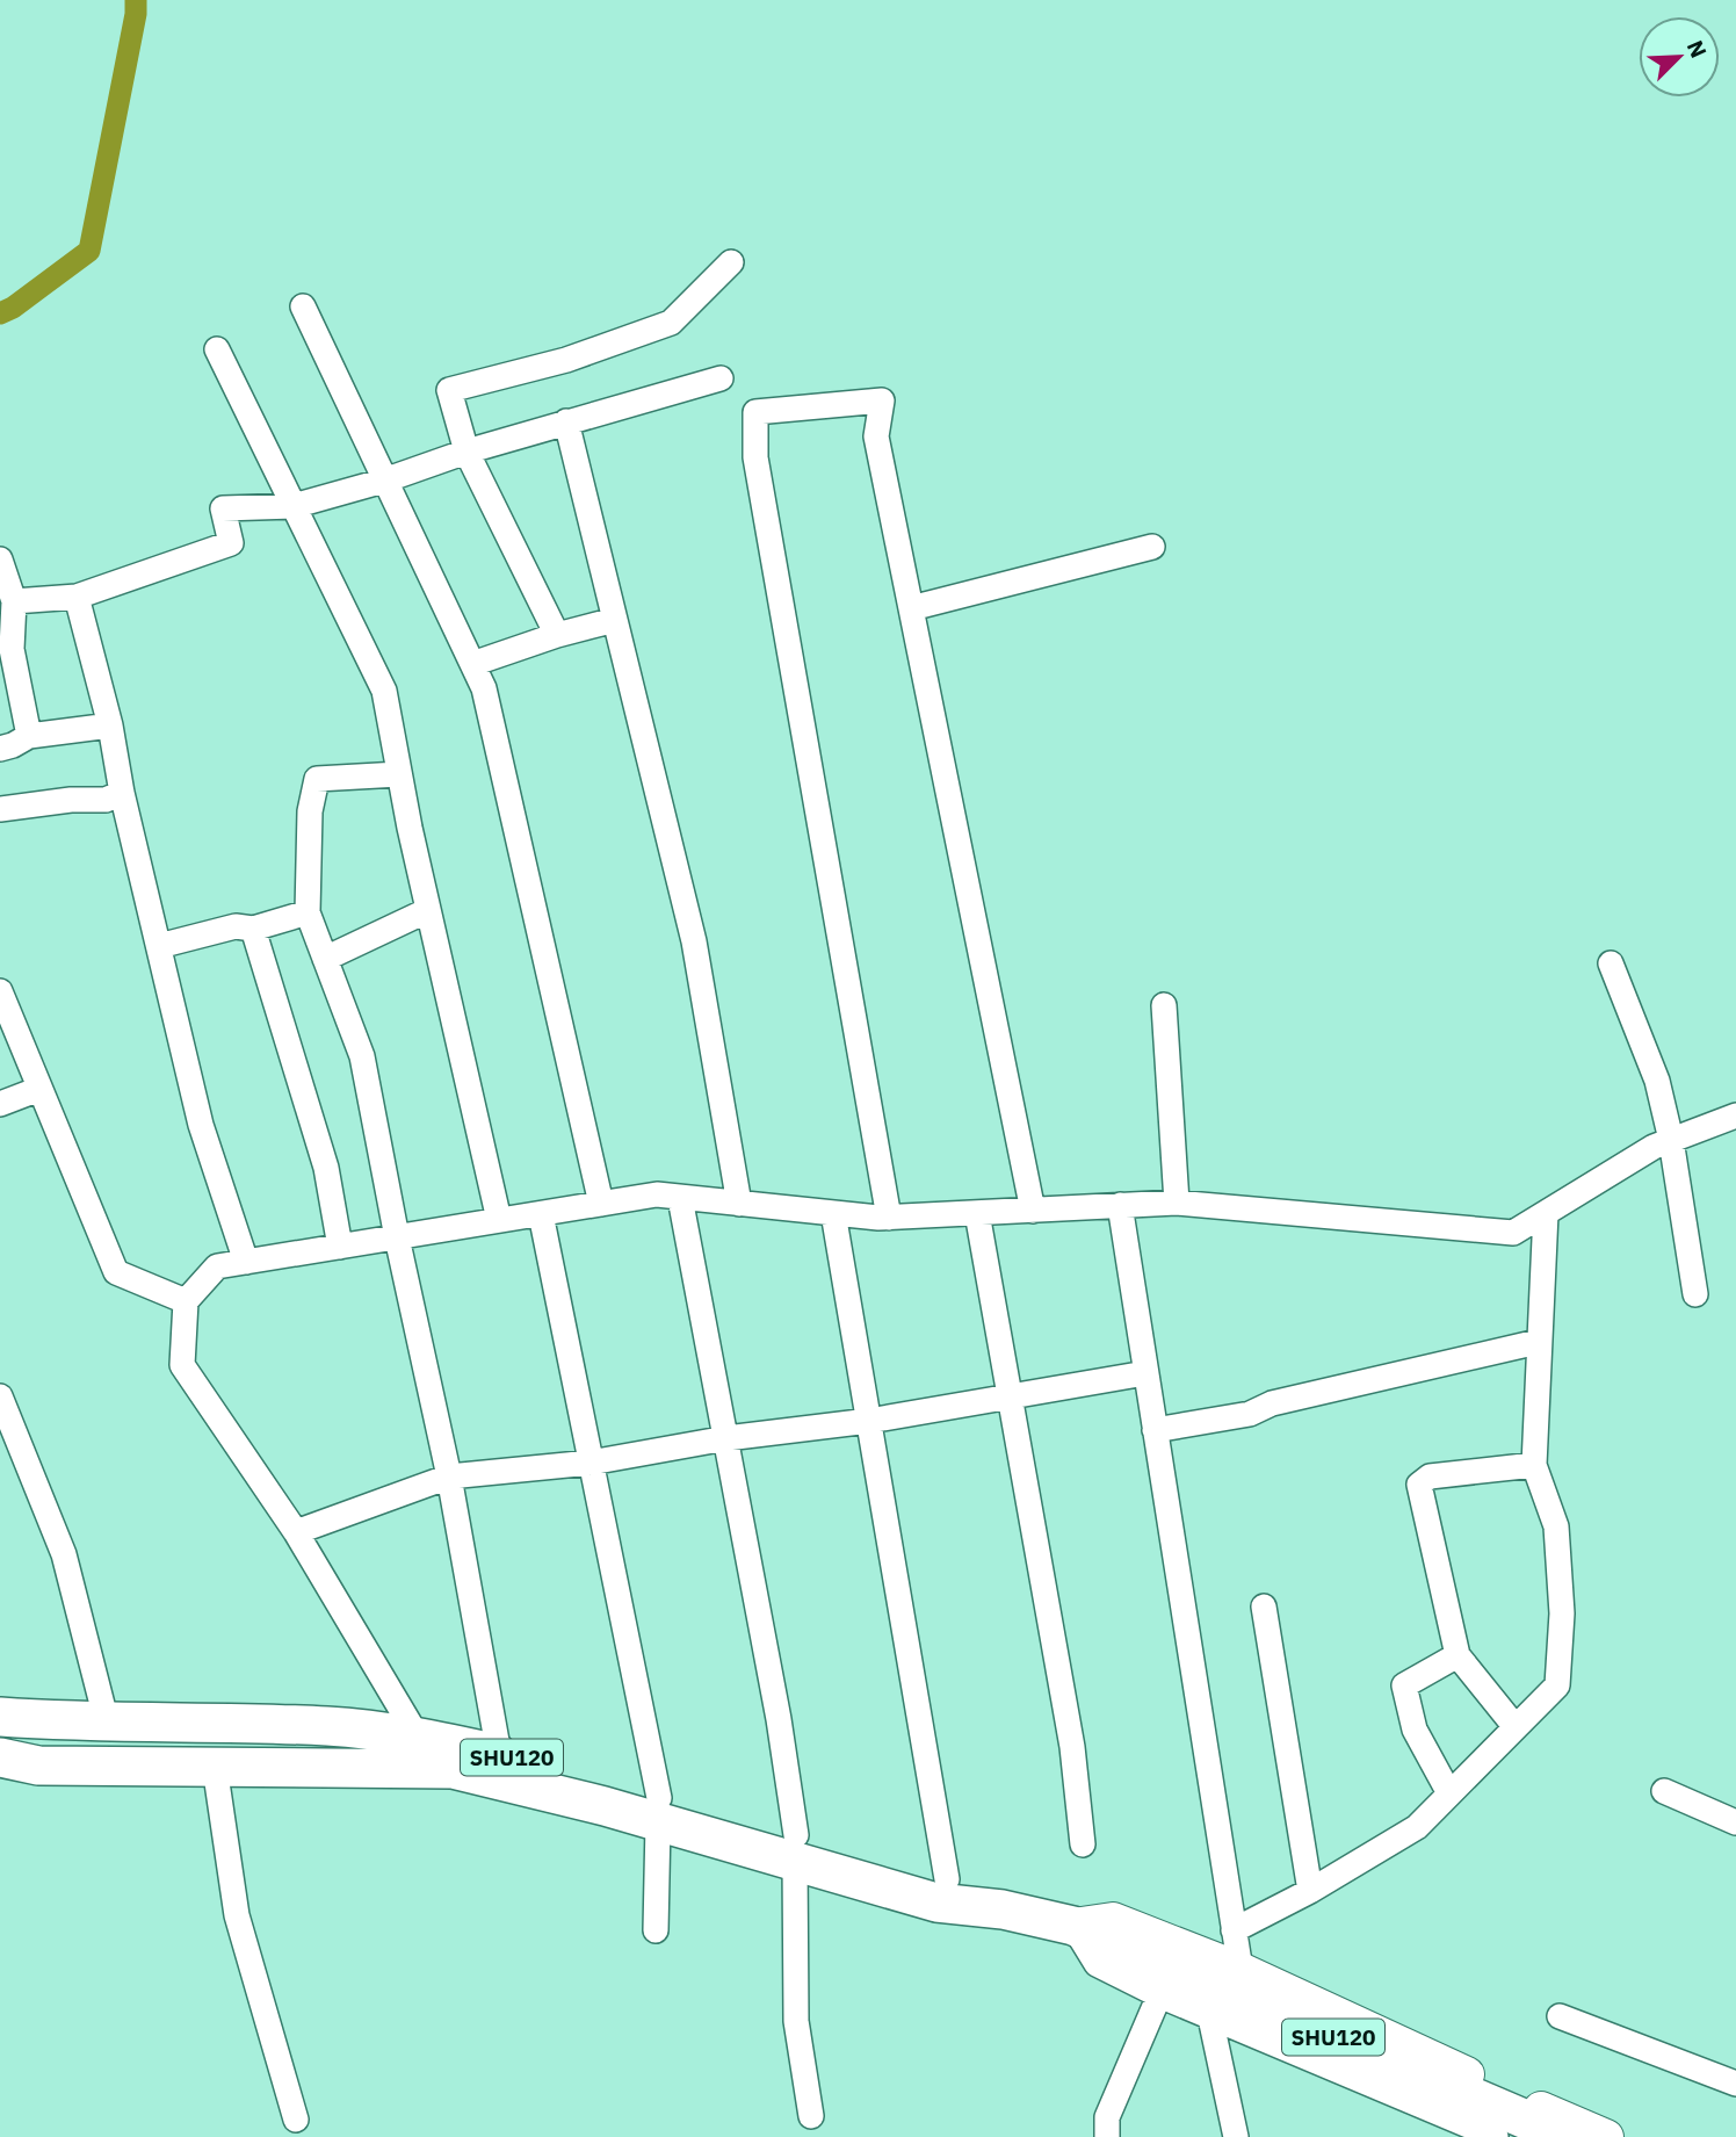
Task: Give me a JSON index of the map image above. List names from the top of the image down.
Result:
{
  "streets": {
    "main road": ["SHU120"]
  },
  "north": "top right"
}
